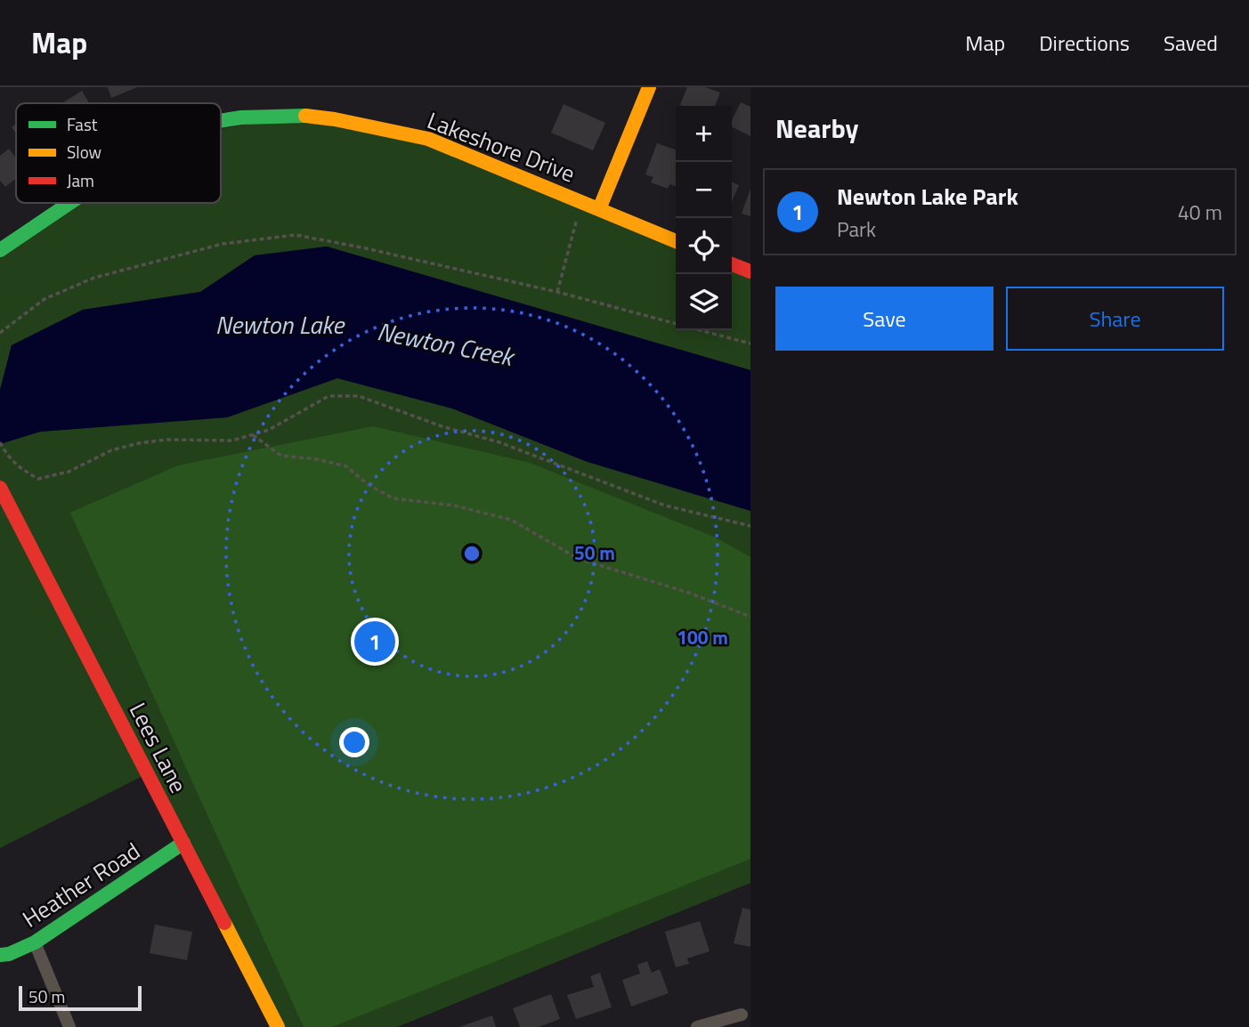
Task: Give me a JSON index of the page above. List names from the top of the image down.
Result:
{
  "streets": {
    "street": ["Lakeshore Drive", "Lees Lane", "Heather Road"]
  },
  "crossings": [
    ["Lees Lane", "Heather Road"]
  ],
  "water": ["Newton Lake", "Newton Creek"],
  "legend": ["Fast", "Slow", "Jam"],
  "scale_bar": "50 m",
  "page": {
    "header": "Map",
    "nav": ["Map", "Directions", "Saved"],
    "heading": "Nearby",
    "map_buttons": ["+", "−"],
    "list": [
      {
        "mark": "1",
        "name": "Newton Lake Park",
        "note": "Park",
        "value": "40 m"
      }
    ],
    "buttons": ["Save", "Share"],
    "pins": "1",
    "scale": "50 m"
  },
  "rings": ["50 m", "100 m"]
}
